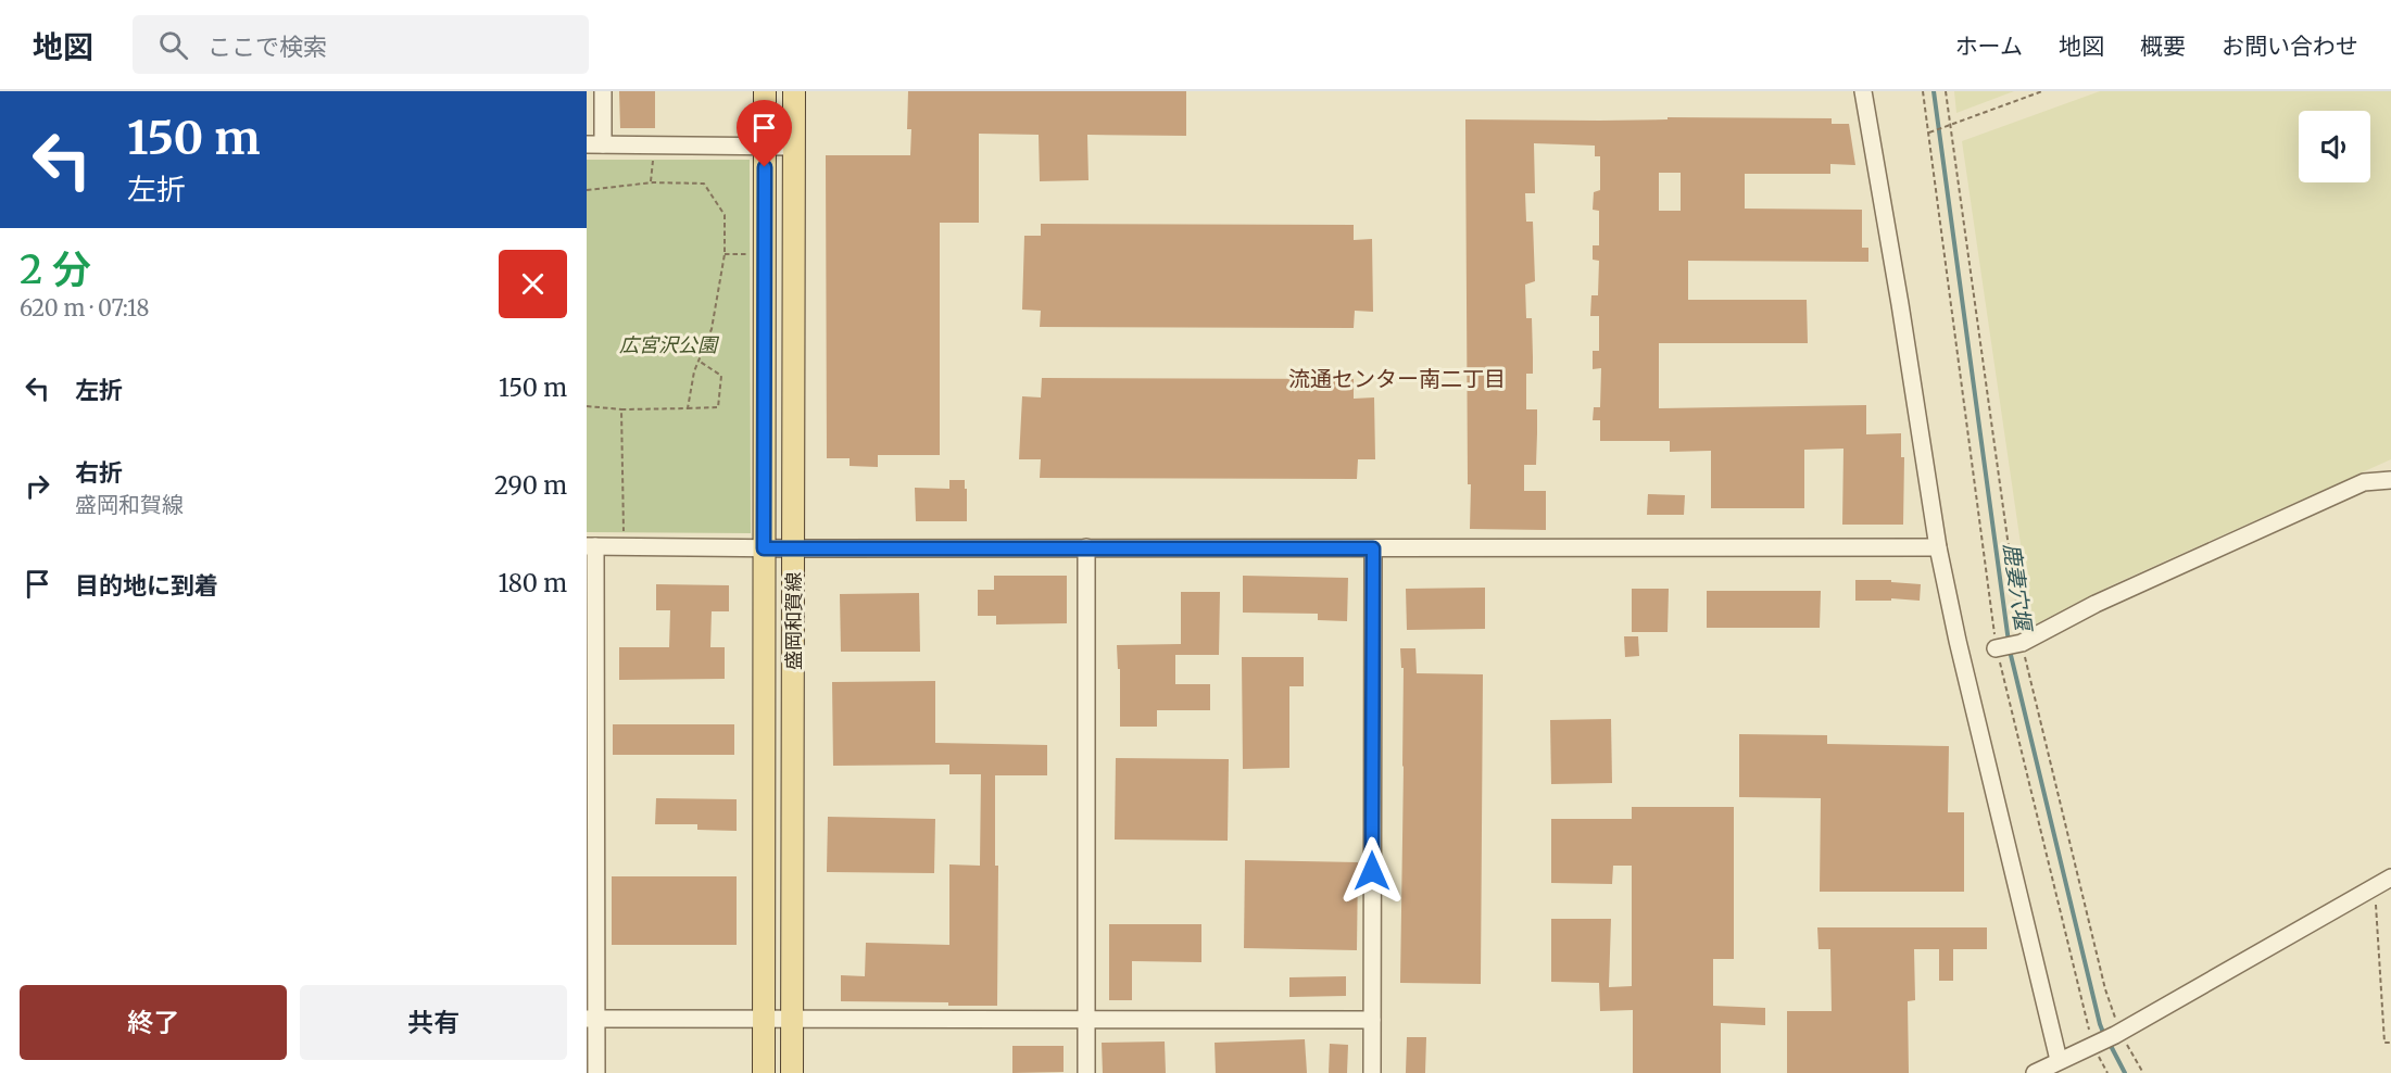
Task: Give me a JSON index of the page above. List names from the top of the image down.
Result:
{
  "streets": {
    "main road": ["盛岡和賀線"]
  },
  "districts": ["流通センター南二丁目"],
  "water": ["鹿妻穴堰"],
  "parks": ["広宮沢公園"],
  "page": {
    "header": "地図",
    "search": "ここで検索",
    "nav": [
      "ホーム",
      "地図",
      "概要",
      "お問い合わせ"
    ],
    "turn": ["150 m", "左折"],
    "heading": ["2 分", "620 m · 07:18"],
    "list": [
      {
        "name": "左折",
        "value": "150 m"
      },
      {
        "name": "右折",
        "note": "盛岡和賀線",
        "value": "290 m"
      },
      {
        "name": "目的地に到着",
        "value": "180 m"
      }
    ],
    "buttons": ["終了", "共有"]
  }
}
